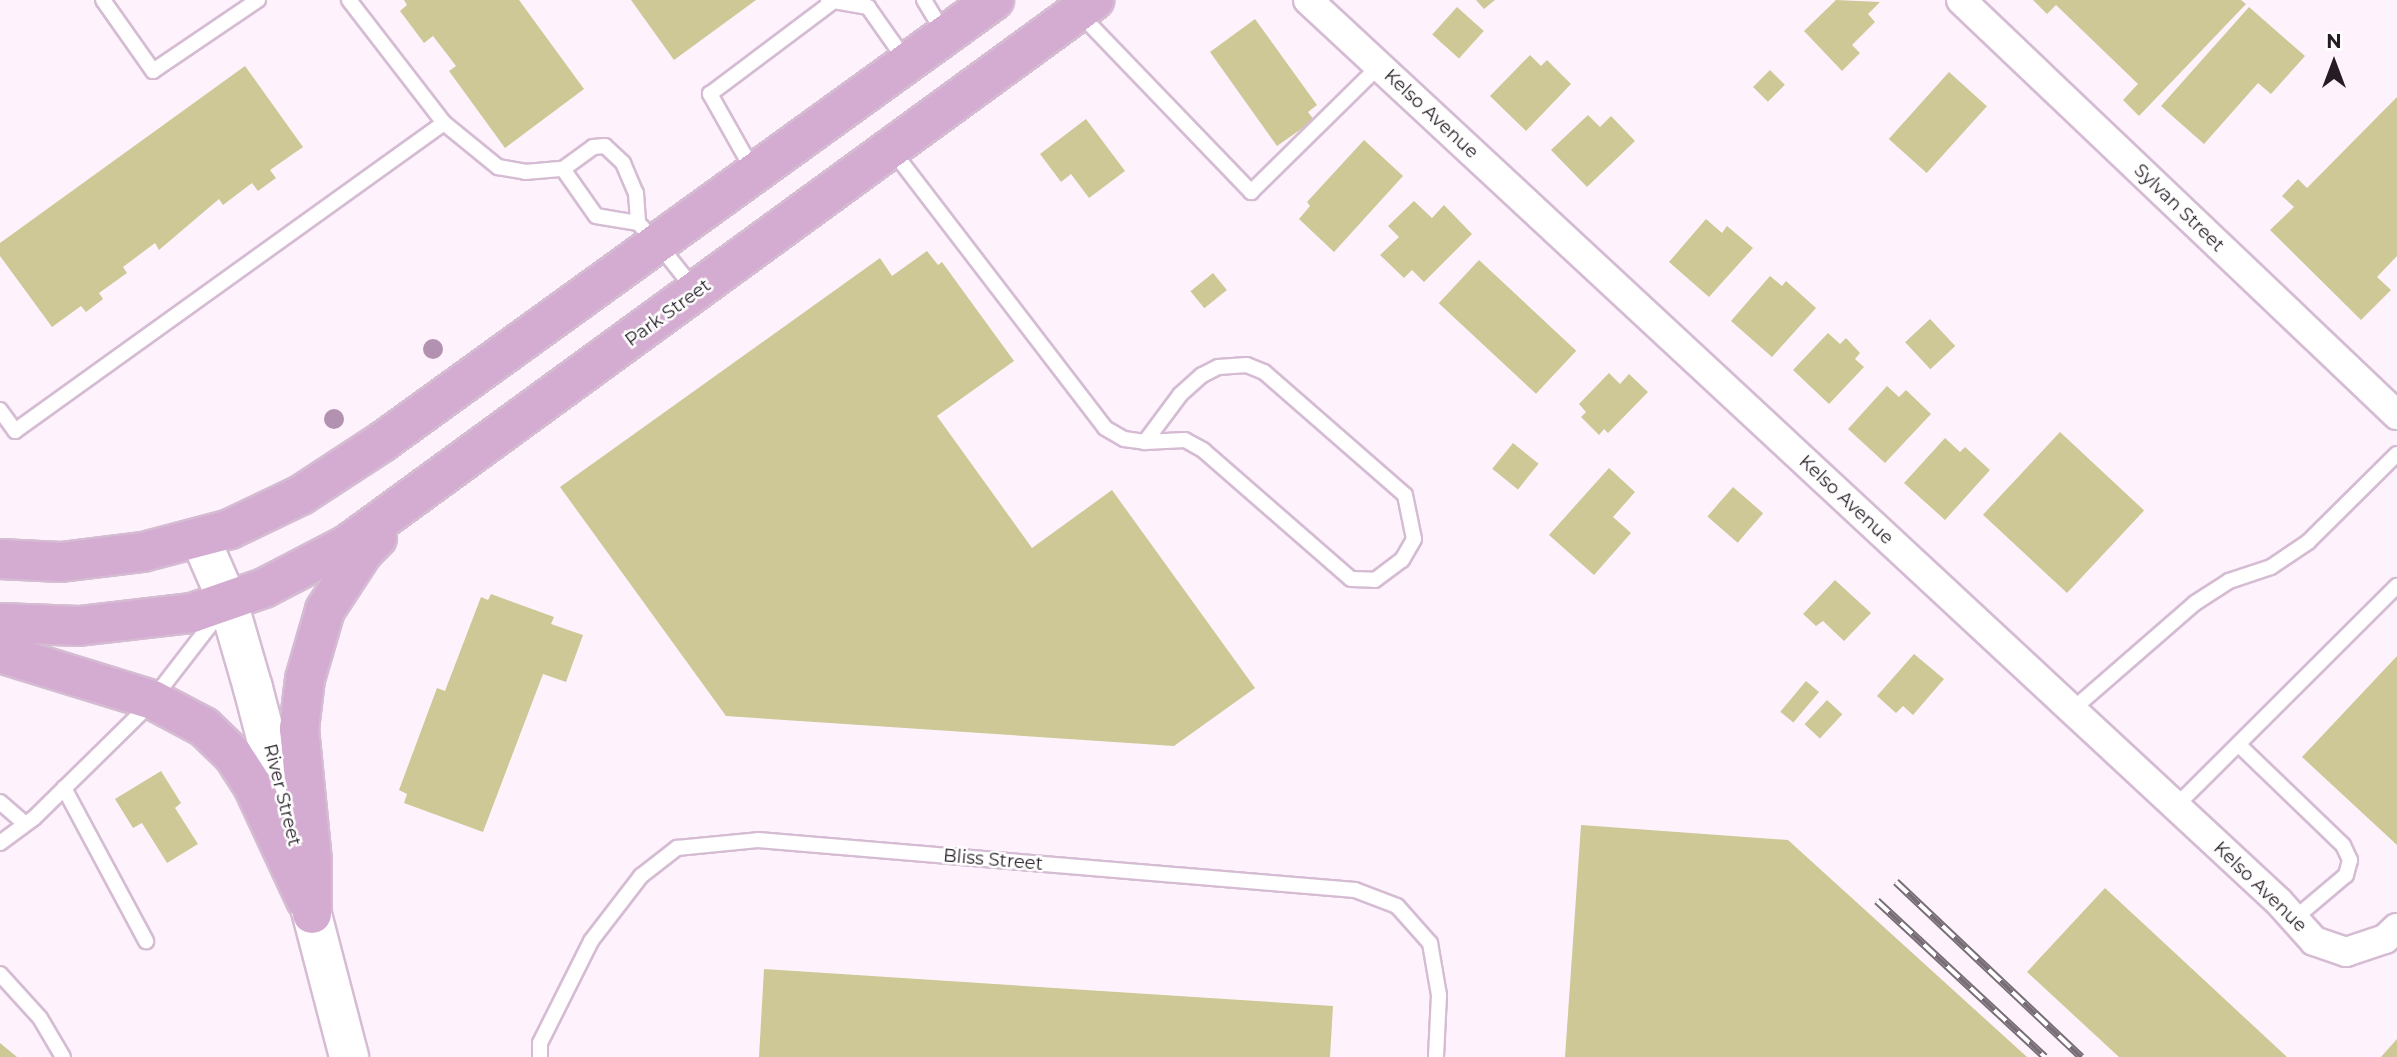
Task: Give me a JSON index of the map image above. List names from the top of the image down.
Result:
{
  "streets": {
    "main road": ["Park Street", "River Street"],
    "street": ["Kelso Avenue", "Sylvan Street"],
    "lane": ["Bliss Street"]
  },
  "crossings": [
    ["Park Street", "River Street"]
  ],
  "north": "top"
}
